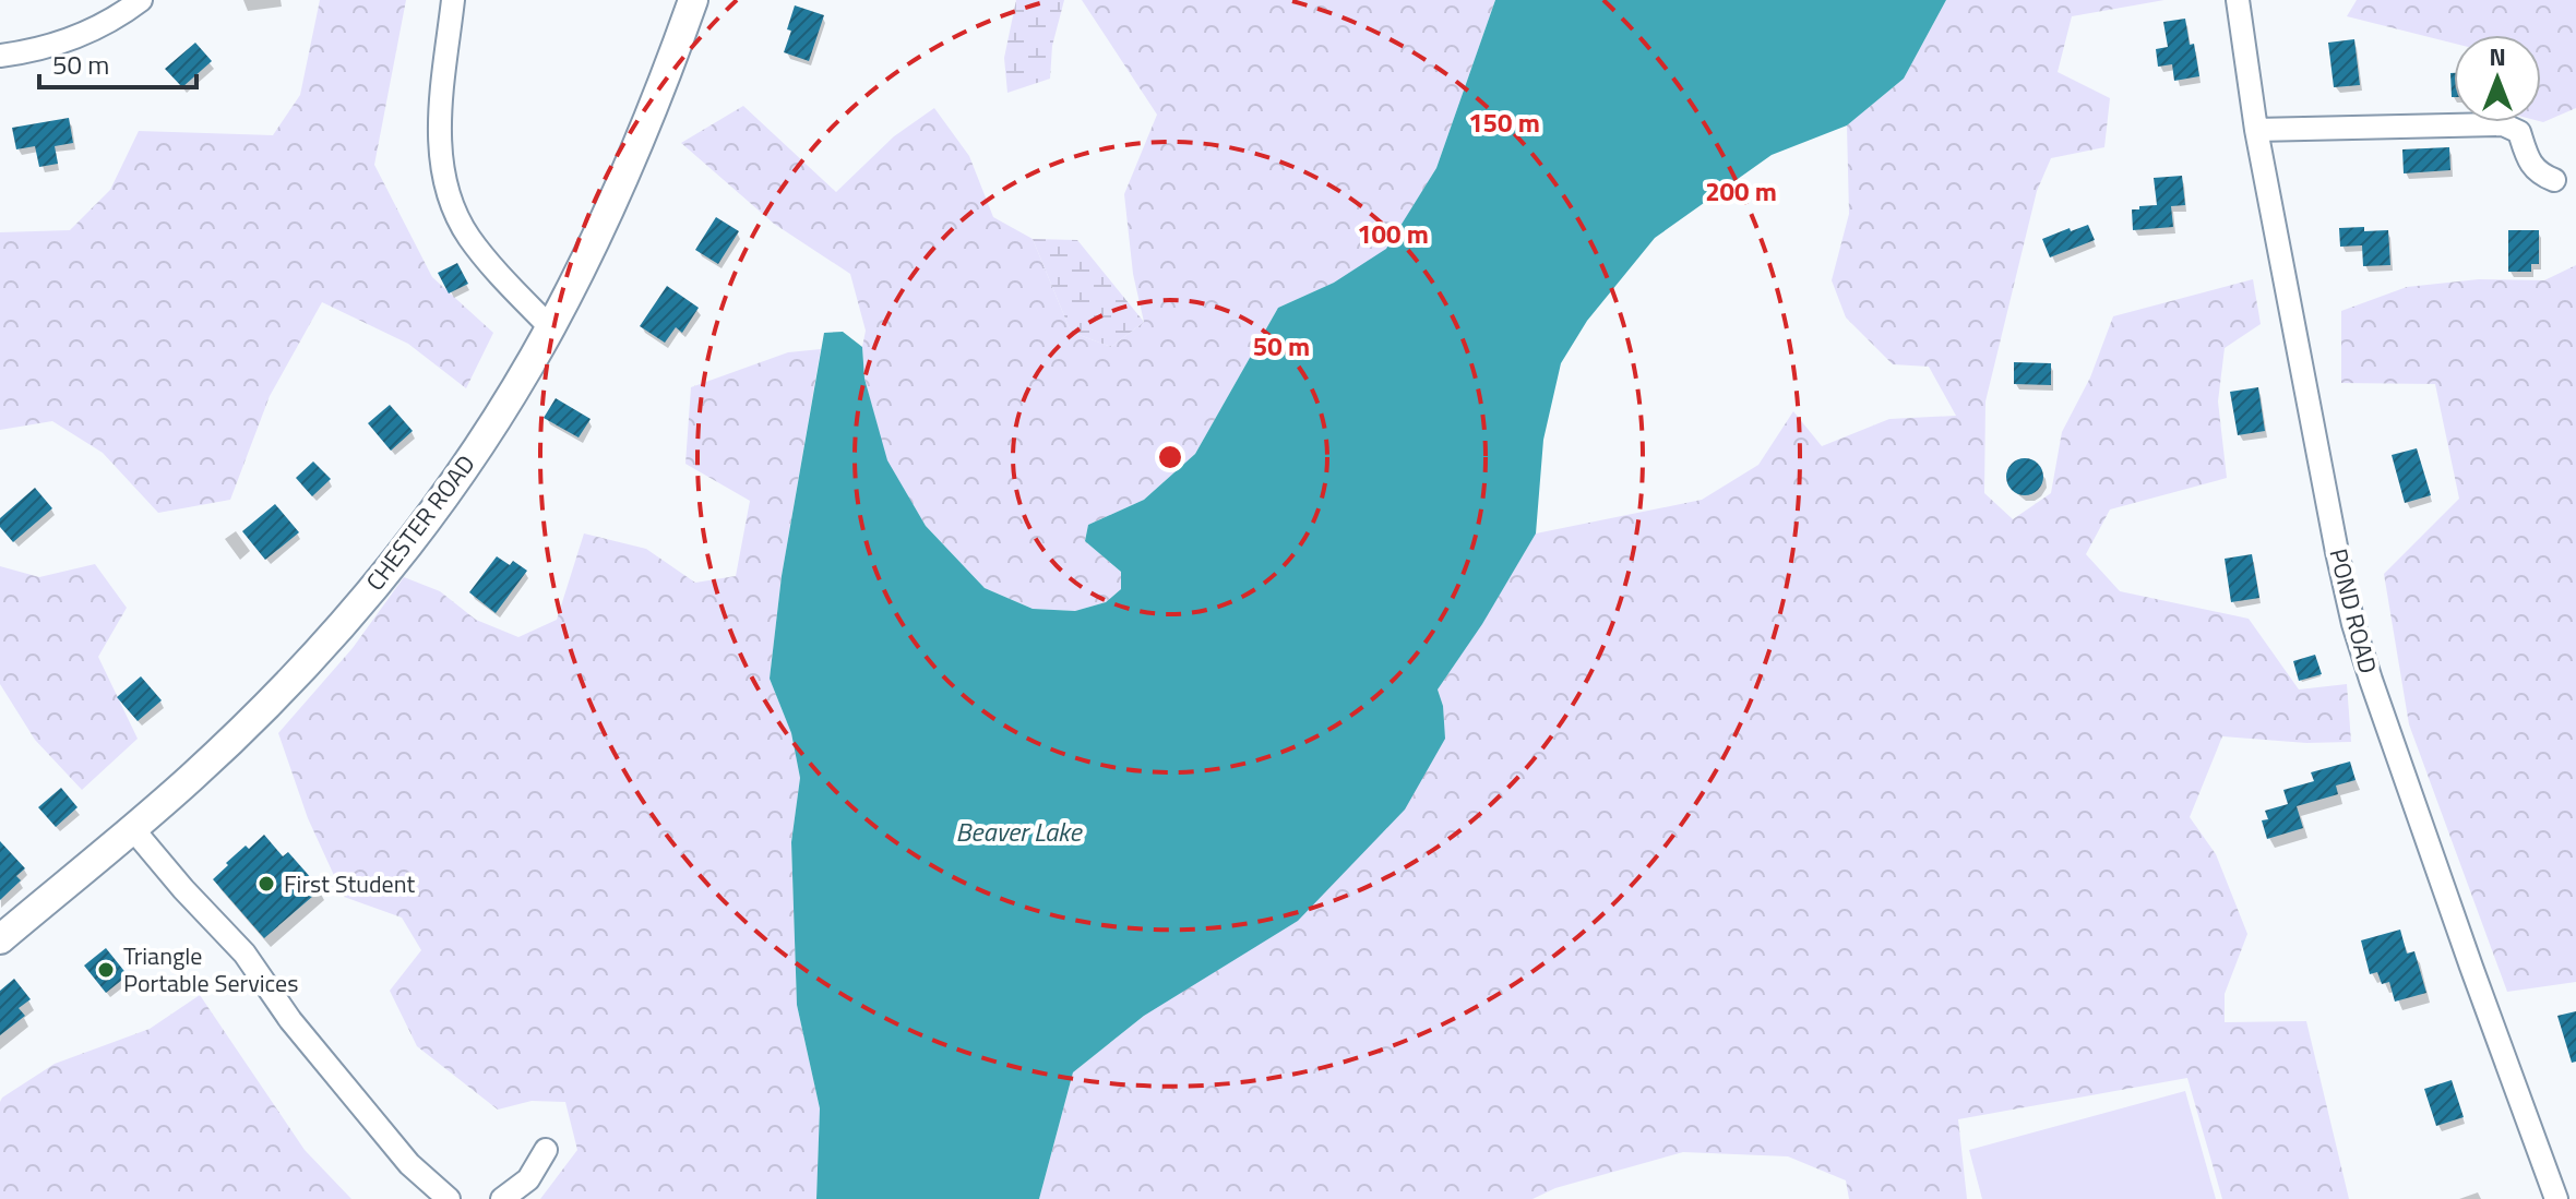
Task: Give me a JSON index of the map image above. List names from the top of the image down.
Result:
{
  "streets": {
    "main road": ["CHESTER ROAD"],
    "street": ["POND ROAD"]
  },
  "water": ["Beaver Lake"],
  "places": ["First Student", "Triangle Portable Services"],
  "scale_bar": "50 m",
  "north": "top",
  "rings": [
    "150 m",
    "200 m",
    "100 m",
    "50 m"
  ]
}
